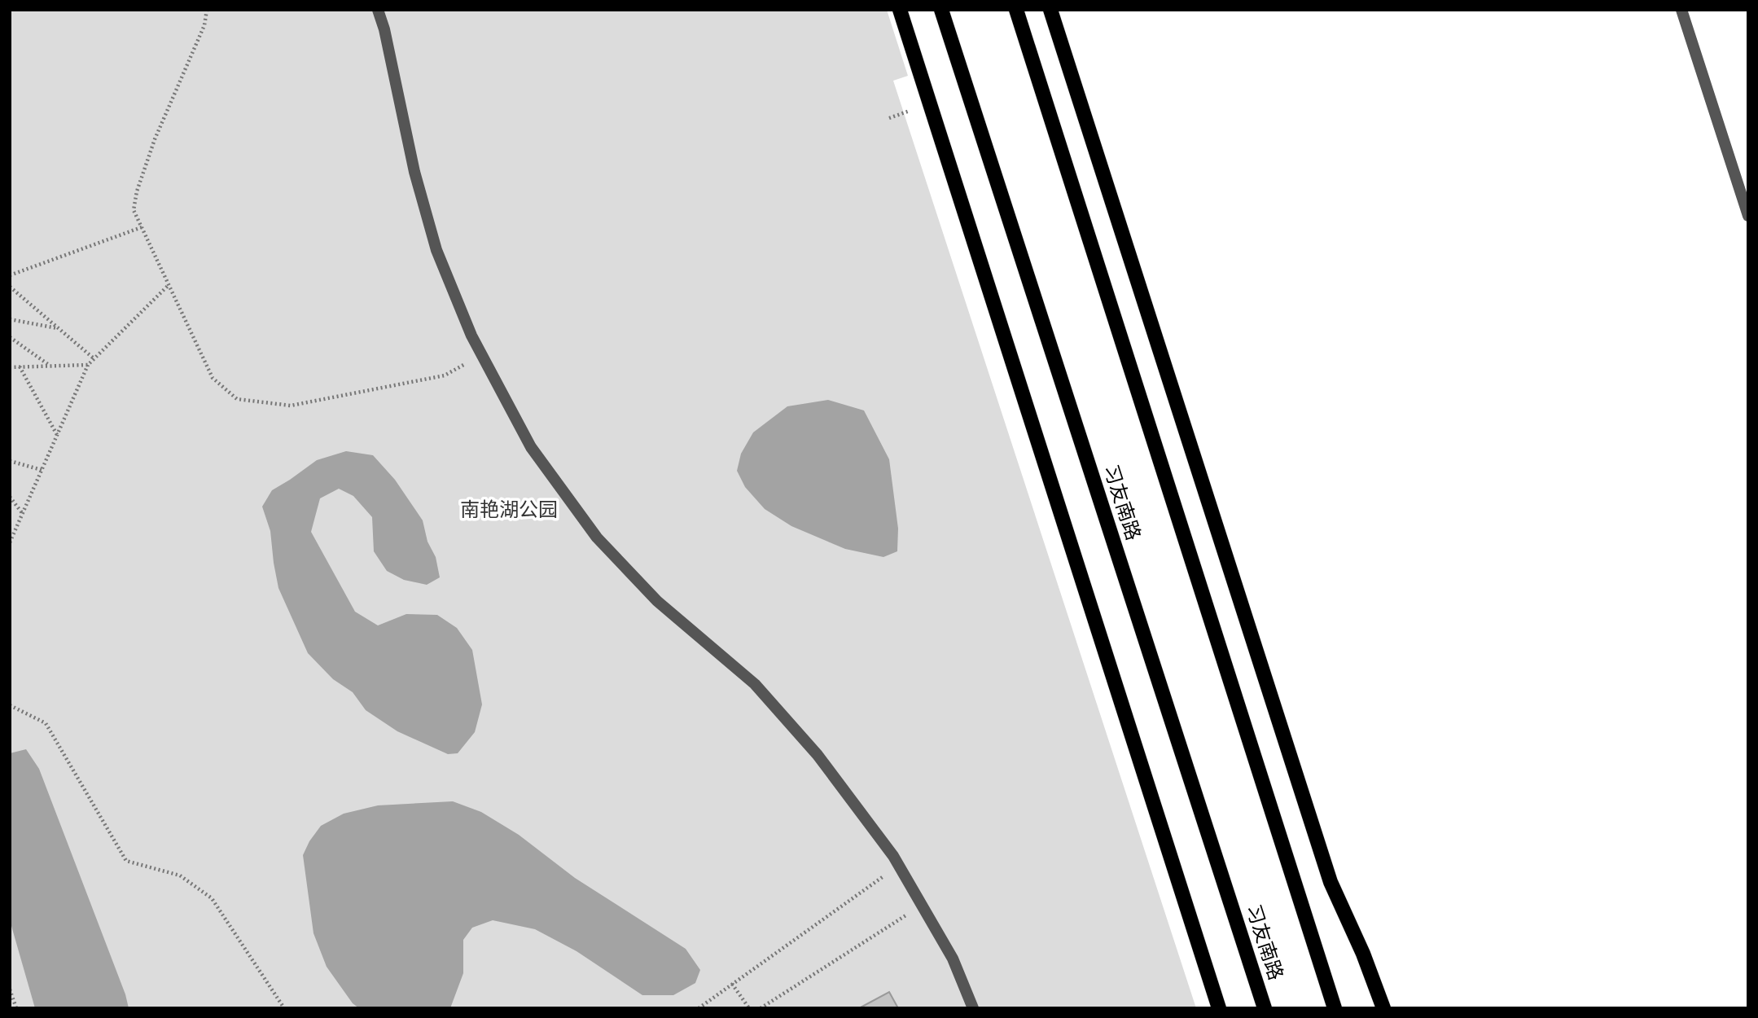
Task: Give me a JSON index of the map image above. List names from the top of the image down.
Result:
{
  "streets": {
    "main road": ["习友南路"]
  },
  "parks": ["南艳湖公园"]
}
